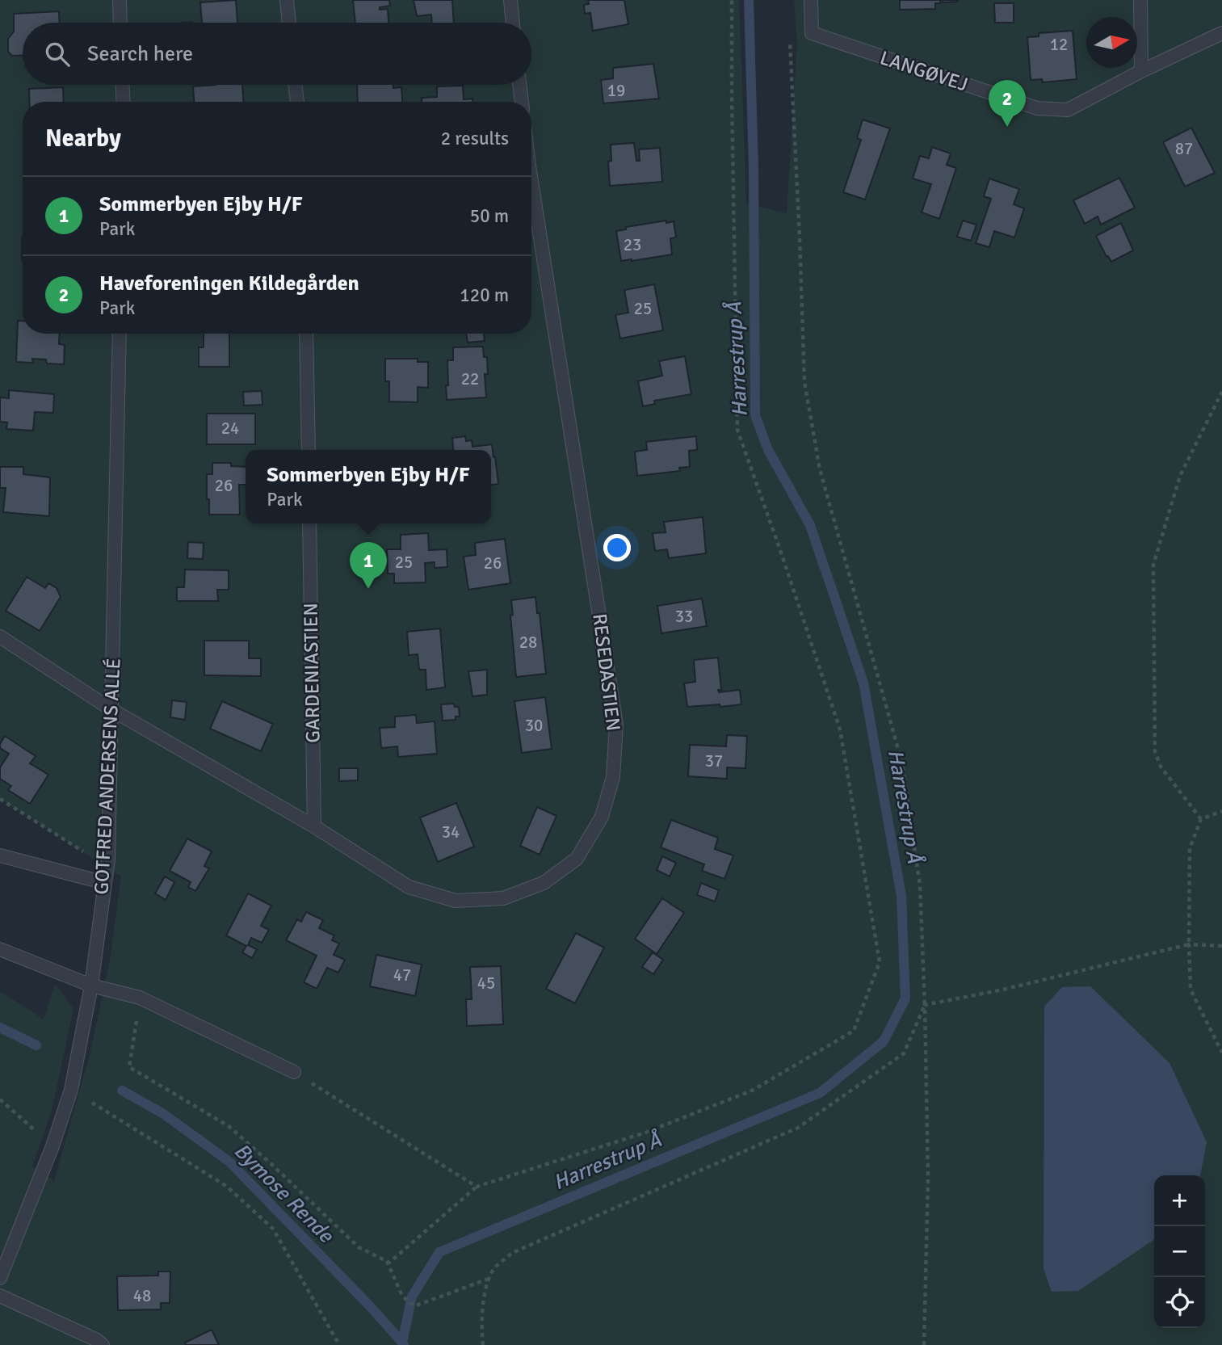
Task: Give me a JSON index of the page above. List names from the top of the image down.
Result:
{
  "streets": {
    "lane": [
      "LANGØVEJ",
      "RESEDASTIEN",
      "GARDENIASTIEN",
      "GOTFRED ANDERSENS ALLÉ"
    ]
  },
  "crossings": [
    ["RESEDASTIEN", "GARDENIASTIEN"],
    ["RESEDASTIEN", "GOTFRED ANDERSENS ALLÉ"]
  ],
  "water": ["Harrestrup Å", "Bymose Rende"],
  "house_numbers": [
    "12",
    "19",
    "87",
    "23",
    "25",
    "22",
    "24",
    "26",
    "25",
    "26",
    "33",
    "28",
    "30",
    "37",
    "34",
    "47",
    "45",
    "48"
  ],
  "north": "right",
  "page": {
    "search": "Search here",
    "pins": ["2", "1"],
    "heading": ["Nearby", "2 results"],
    "list": [
      {
        "mark": "1",
        "name": "Sommerbyen Ejby H/F",
        "note": "Park",
        "value": "50 m"
      },
      {
        "mark": "2",
        "name": "Haveforeningen Kildegården",
        "note": "Park",
        "value": "120 m"
      }
    ],
    "popup": ["Sommerbyen Ejby H/F", "Park"],
    "map_buttons": ["+", "−"]
  }
}
